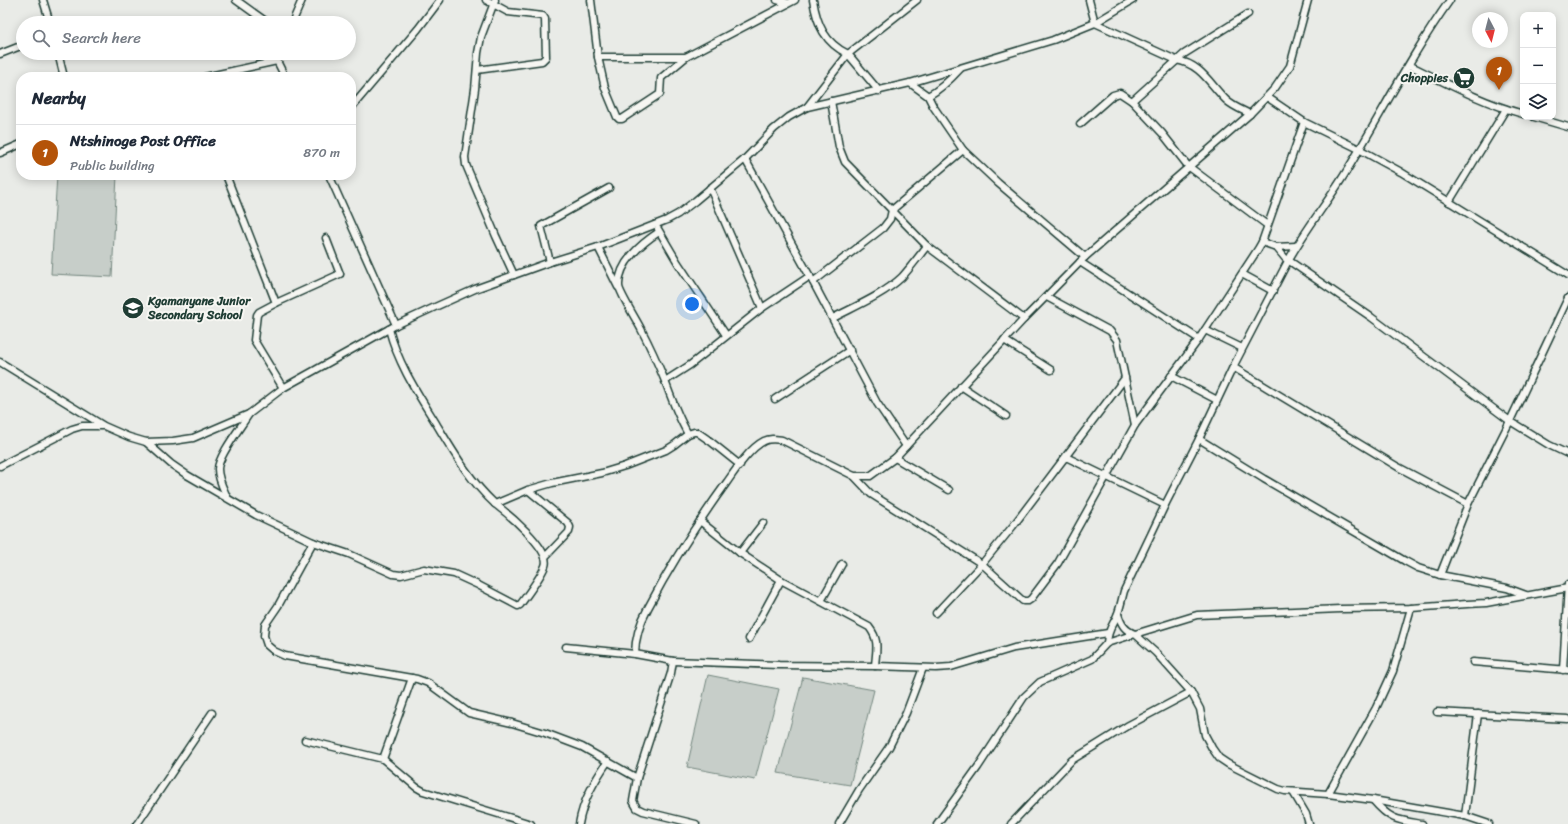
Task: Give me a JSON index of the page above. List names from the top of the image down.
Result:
{
  "places": {
    "supermarket": ["Choppies"],
    "school or university": ["Kgamanyane Junior Secondary School"]
  },
  "north": "bottom",
  "page": {
    "map_buttons": ["+", "−"],
    "search": "Search here",
    "pins": "1",
    "heading": "Nearby",
    "list": [
      {
        "mark": "1",
        "name": "Ntshinoge Post Office",
        "note": "Public building",
        "value": "870 m"
      }
    ]
  }
}
